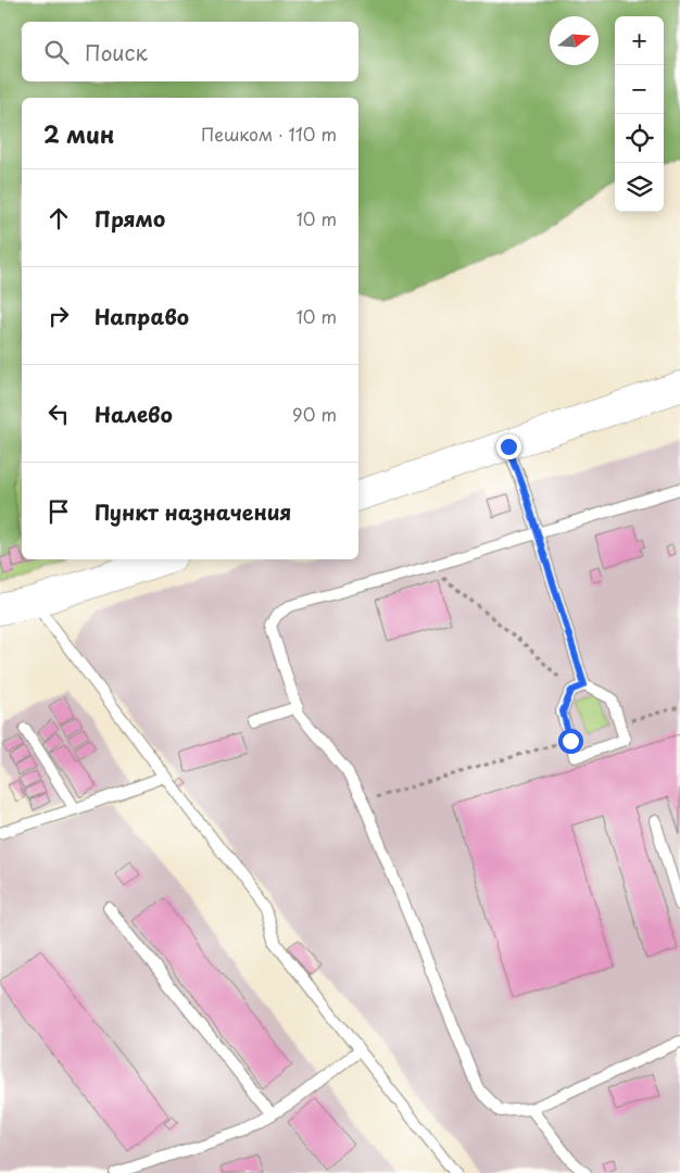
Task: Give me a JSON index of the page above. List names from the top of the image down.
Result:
{
  "north": "right",
  "page": {
    "map_buttons": ["+", "−"],
    "search": "Поиск",
    "heading": ["2 мин", "Пешком · 110 m"],
    "list": [
      ["Прямо", "10 m"],
      ["Направо", "10 m"],
      ["Налево", "90 m"],
      "Пункт назначения"
    ]
  }
}
